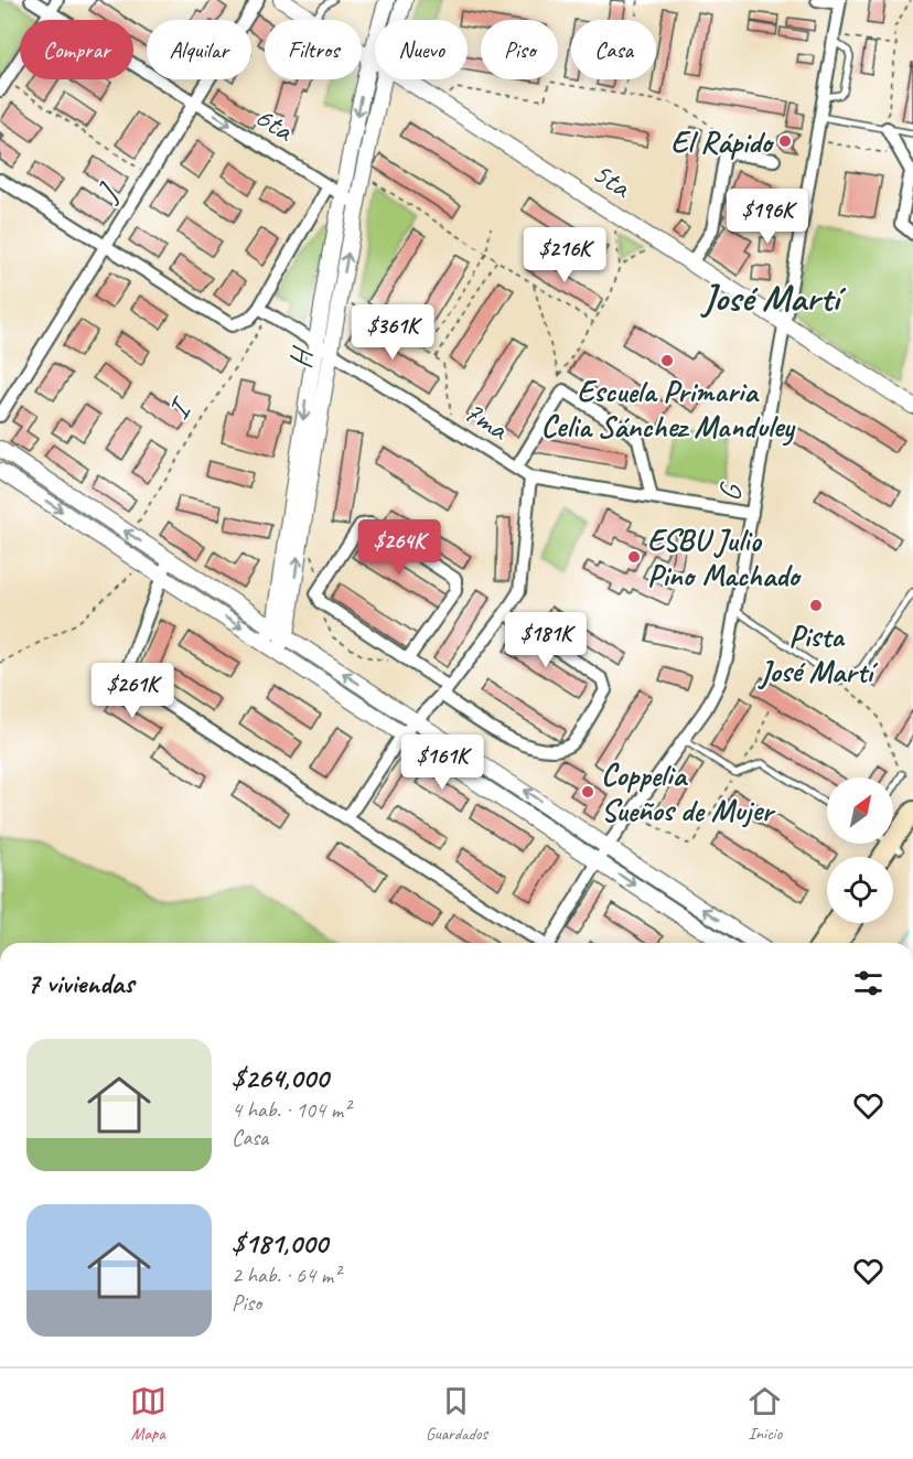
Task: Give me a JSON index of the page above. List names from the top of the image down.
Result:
{
  "streets": {
    "street": [
      "6ta",
      "5ta",
      "J",
      "H",
      "7ma",
      "G"
    ],
    "path": ["I"]
  },
  "crossings": [
    ["6ta", "J"],
    ["6ta", "H"],
    ["5ta", "H"],
    ["5ta", "G"],
    ["H", "7ma"],
    ["I", "7ma"],
    ["7ma", "G"]
  ],
  "one_way": ["6ta"],
  "districts": ["José Martí"],
  "places": [
    "El Rápido",
    "Escuela Primaria Celia Sánchez Manduley",
    "ESBU Julio Pino Machado",
    "Pista José Martí",
    "Coppelia Sueños de Mujer"
  ],
  "north": "top right",
  "page": {
    "chip": [
      "Comprar",
      "Alquilar",
      "Filtros",
      "Nuevo",
      "Piso",
      "Casa"
    ],
    "price": [
      "$196K",
      "$216K",
      "$361K",
      "$264K",
      "$181K",
      "$261K",
      "$161K"
    ],
    "heading": "7 viviendas",
    "list": [
      {
        "name": "$264,000",
        "note": "4 hab. · 104 m² · Casa"
      },
      {
        "name": "$181,000",
        "note": "2 hab. · 64 m² · Piso"
      }
    ],
    "tabs": ["Mapa", "Guardados", "Inicio"]
  }
}
